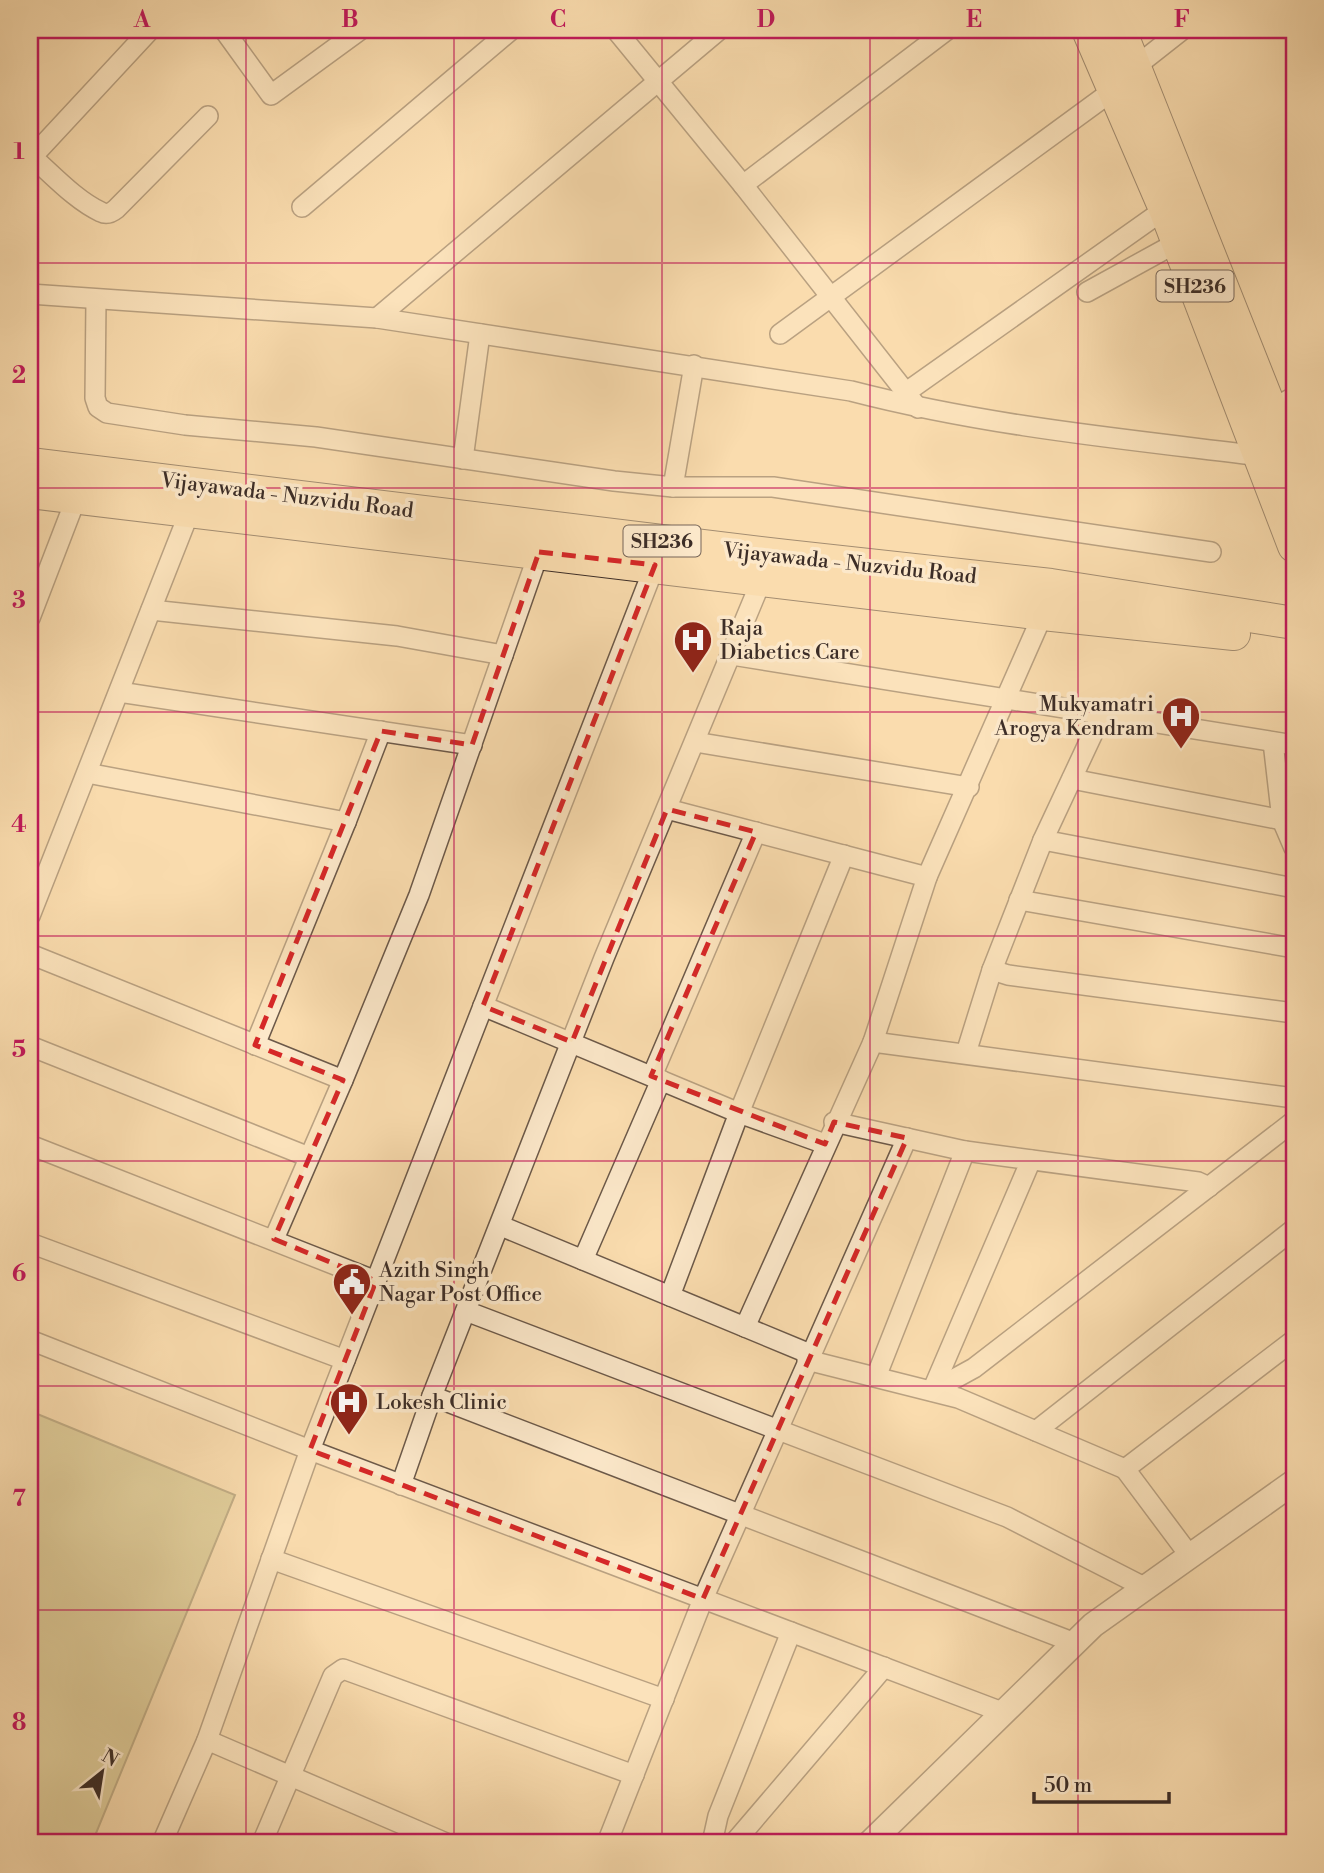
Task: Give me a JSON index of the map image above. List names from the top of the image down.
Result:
{
  "streets": {
    "main road": ["SH236", "Vijayawada - Nuzvidu Road"]
  },
  "places": {
    "hospital": ["Raja Diabetics Care", "Mukyamatri Arogya Kendram", "Lokesh Clinic"],
    "public building": ["Azith Singh Nagar Post Office"]
  },
  "scale_bar": "50 m",
  "north": "top right",
  "grid": {
    "columns": [
      "A",
      "B",
      "C",
      "D",
      "E",
      "F"
    ],
    "rows": [
      "1",
      "2",
      "3",
      "4",
      "5",
      "6",
      "7",
      "8"
    ]
  }
}
